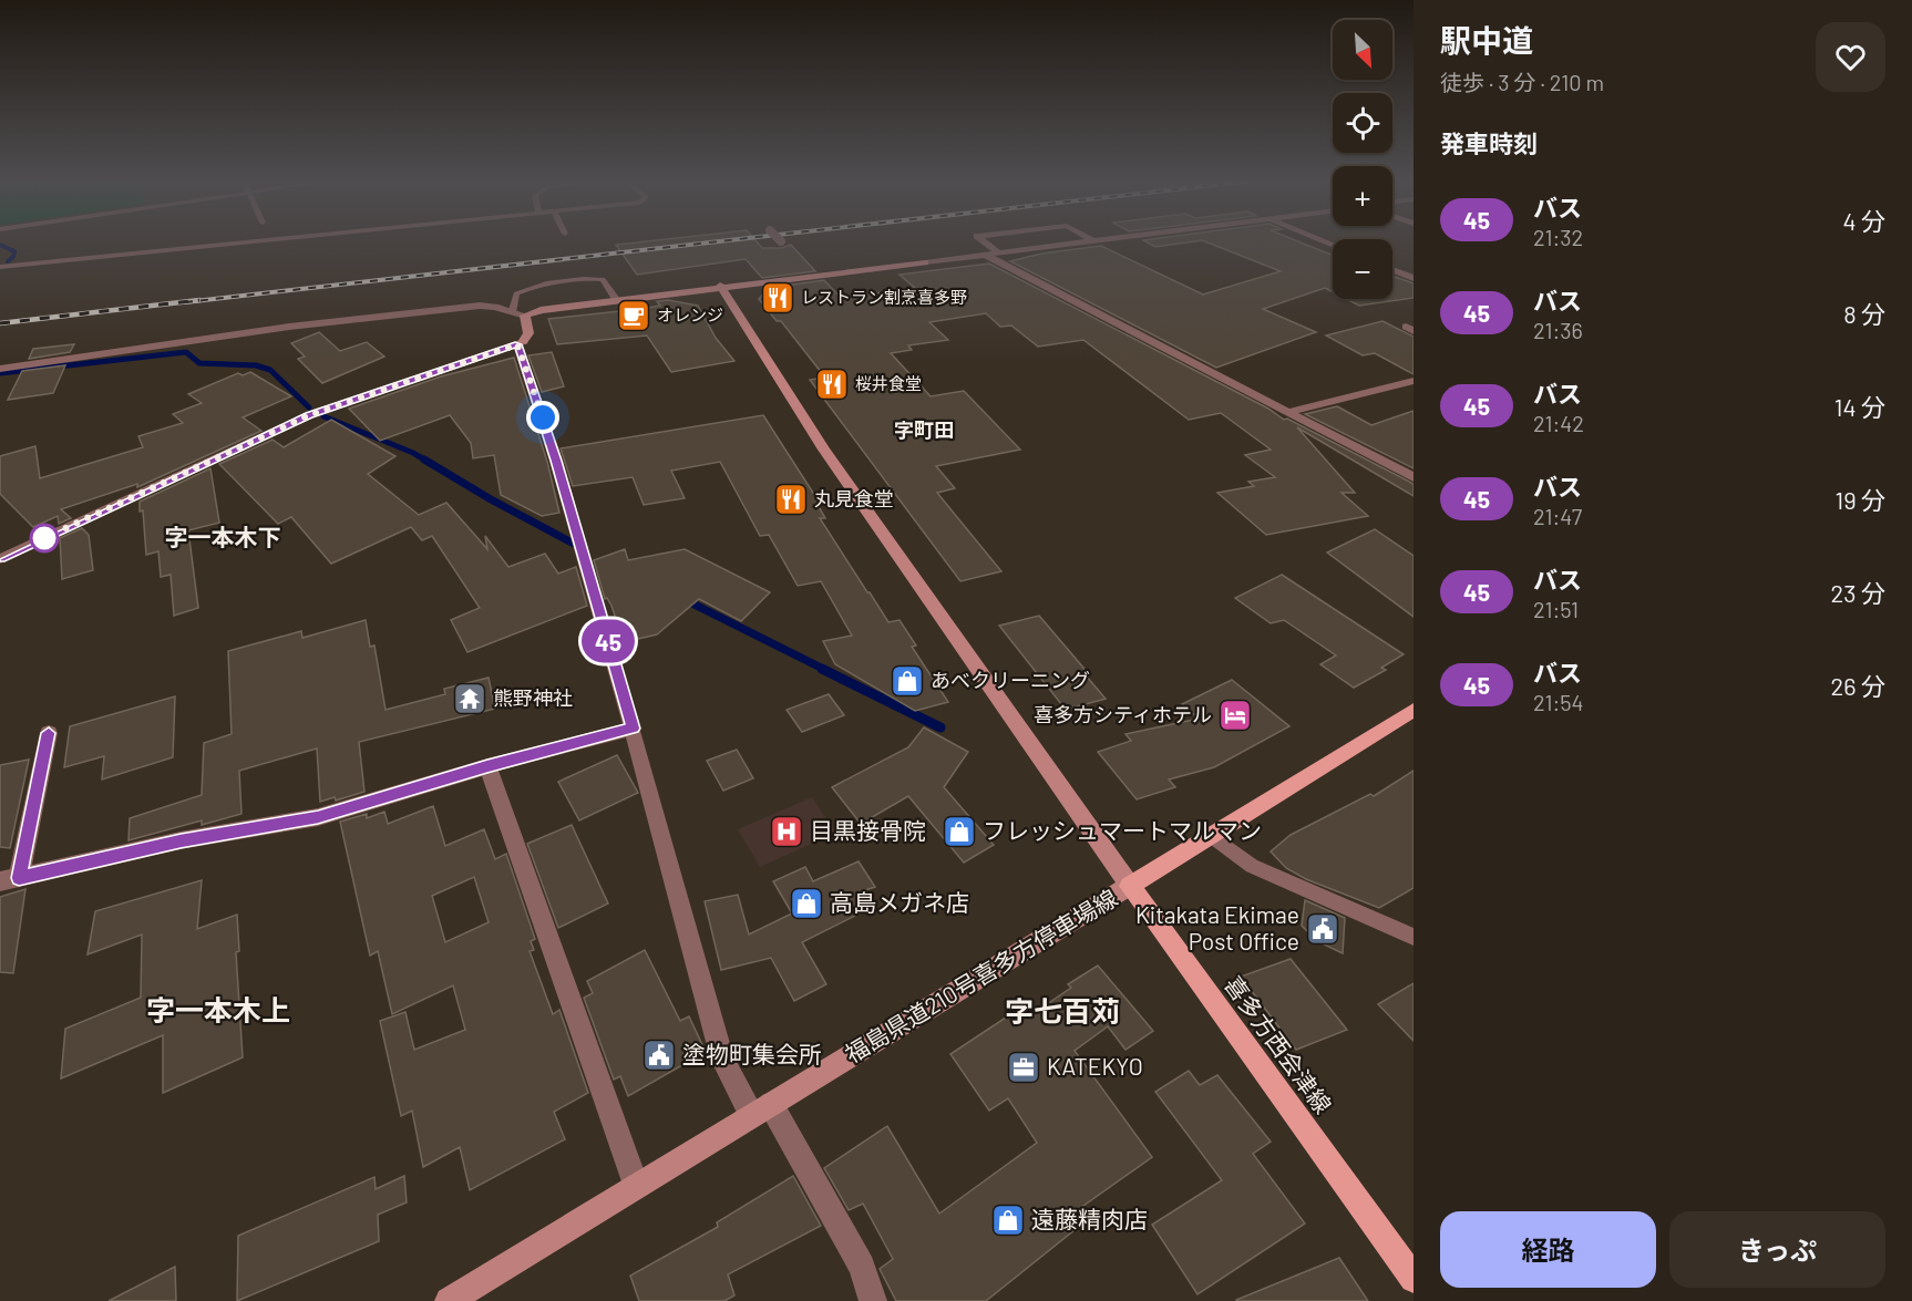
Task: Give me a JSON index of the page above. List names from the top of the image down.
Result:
{
  "streets": {
    "main road": ["福島県道210号喜多方停車場線", "喜多方西会津線"]
  },
  "crossings": [
    ["福島県道210号喜多方停車場線", "喜多方西会津線"]
  ],
  "districts": [
    "字町田",
    "字一本木下",
    "字一本木上",
    "字七百苅"
  ],
  "places": {
    "restaurant": ["レストラン割烹喜多野", "桜井食堂", "丸見食堂"],
    "cafe": ["オレンジ"],
    "shop": [
      "あべクリーニング",
      "フレッシュマートマルマン",
      "高島メガネ店",
      "遠藤精肉店"
    ],
    "temple": ["熊野神社"],
    "hotel": ["喜多方シティホテル"],
    "hospital": ["目黒接骨院"],
    "public building": ["Kitakata Ekimae Post Office", "塗物町集会所"],
    "office": ["KATEKYO"]
  },
  "lines": ["bus line 45"],
  "north": "bottom right",
  "page": {
    "on_map": "45",
    "heading": [
      ["駅中道", "徒歩 · 3 分 · 210 m"],
      "発車時刻"
    ],
    "map_buttons": ["+", "−"],
    "list": [
      {
        "mark": "45",
        "name": "バス",
        "note": "21:32",
        "value": "4 分"
      },
      {
        "mark": "45",
        "name": "バス",
        "note": "21:36",
        "value": "8 分"
      },
      {
        "mark": "45",
        "name": "バス",
        "note": "21:42",
        "value": "14 分"
      },
      {
        "mark": "45",
        "name": "バス",
        "note": "21:47",
        "value": "19 分"
      },
      {
        "mark": "45",
        "name": "バス",
        "note": "21:51",
        "value": "23 分"
      },
      {
        "mark": "45",
        "name": "バス",
        "note": "21:54",
        "value": "26 分"
      }
    ],
    "buttons": ["経路", "きっぷ"]
  }
}
